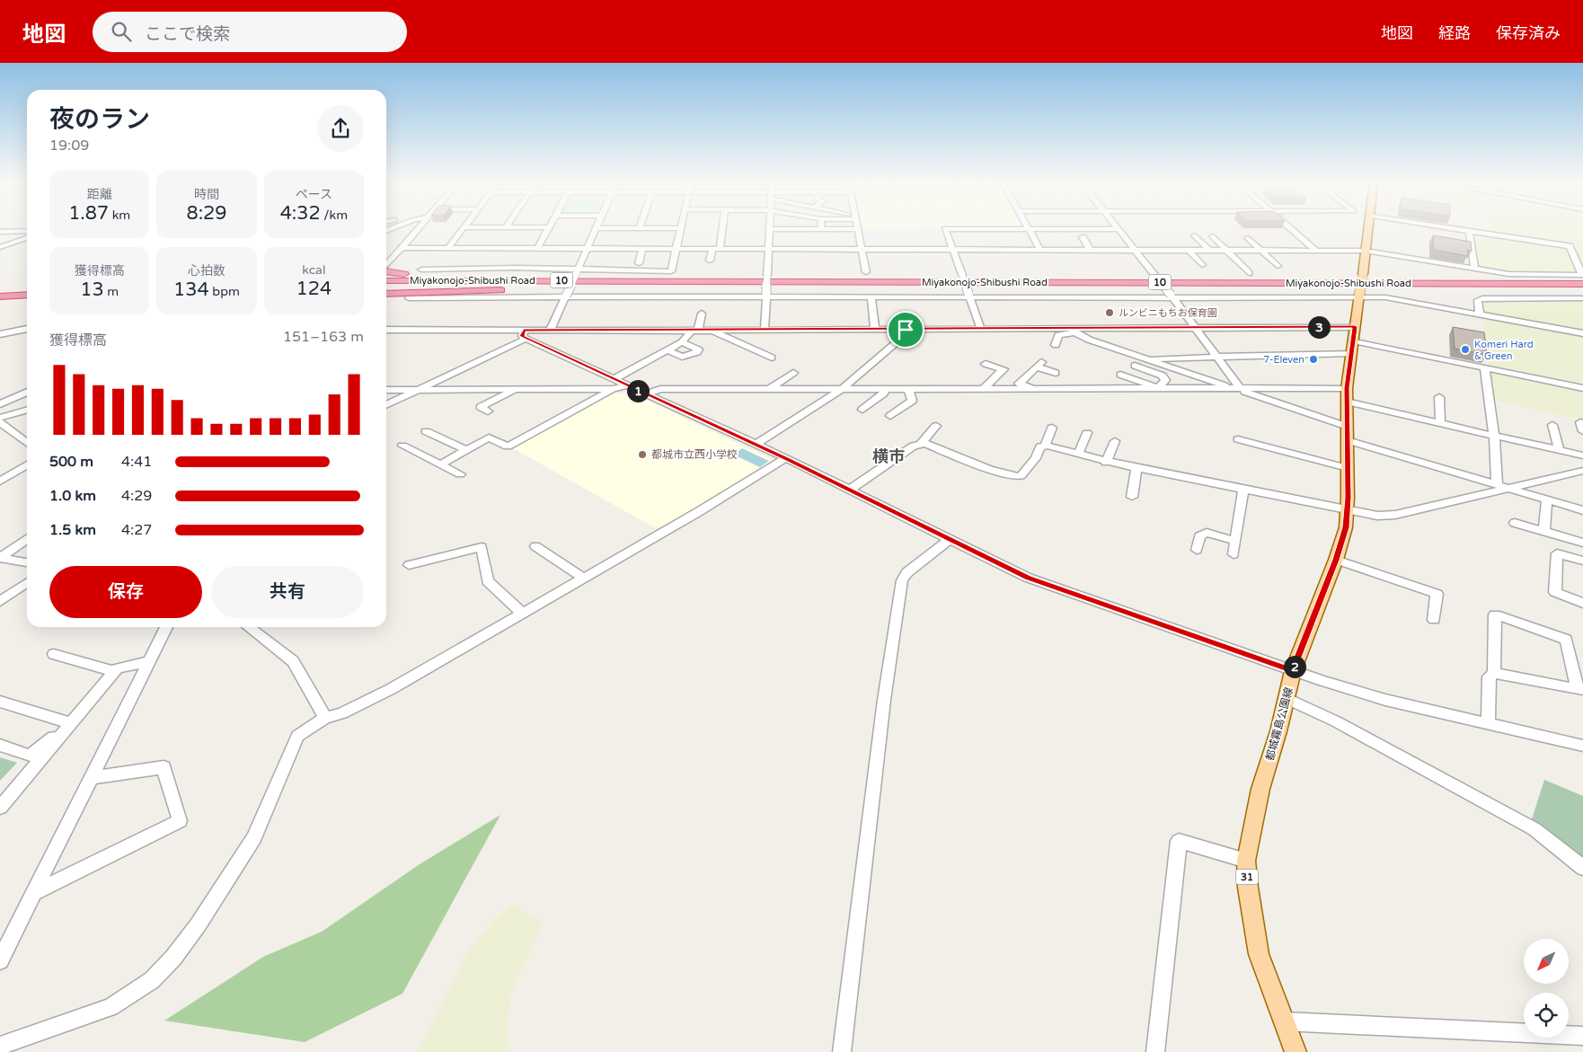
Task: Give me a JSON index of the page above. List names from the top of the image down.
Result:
{
  "streets": {
    "highway": ["Miyakonojo-Shibushi Road", "10"],
    "main road": ["都城霧島公園線", "31"]
  },
  "districts": ["横市"],
  "places": [
    "ルンビニもちお保育園",
    "Komeri Hard & Green",
    "7-Eleven",
    "都城市立西小学校"
  ],
  "north": "bottom left",
  "page": {
    "header": "地図",
    "search": "ここで検索",
    "nav": ["地図", "経路", "保存済み"],
    "heading": ["夜のラン", "19:09"],
    "stats": [
      ["距離", "1.87 km"],
      ["時間", "8:29"],
      ["ペース", "4:32 /km"],
      ["獲得標高", "13 m"],
      ["心拍数", "134 bpm"],
      ["kcal", "124"]
    ],
    "pins": ["3", "1", "2"],
    "chart": ["獲得標高", "151–163 m"],
    "list": [
      {
        "name": "500 m",
        "note": "4:41"
      },
      {
        "name": "1.0 km",
        "note": "4:29"
      },
      {
        "name": "1.5 km",
        "note": "4:27"
      }
    ],
    "buttons": ["保存", "共有"]
  }
}
